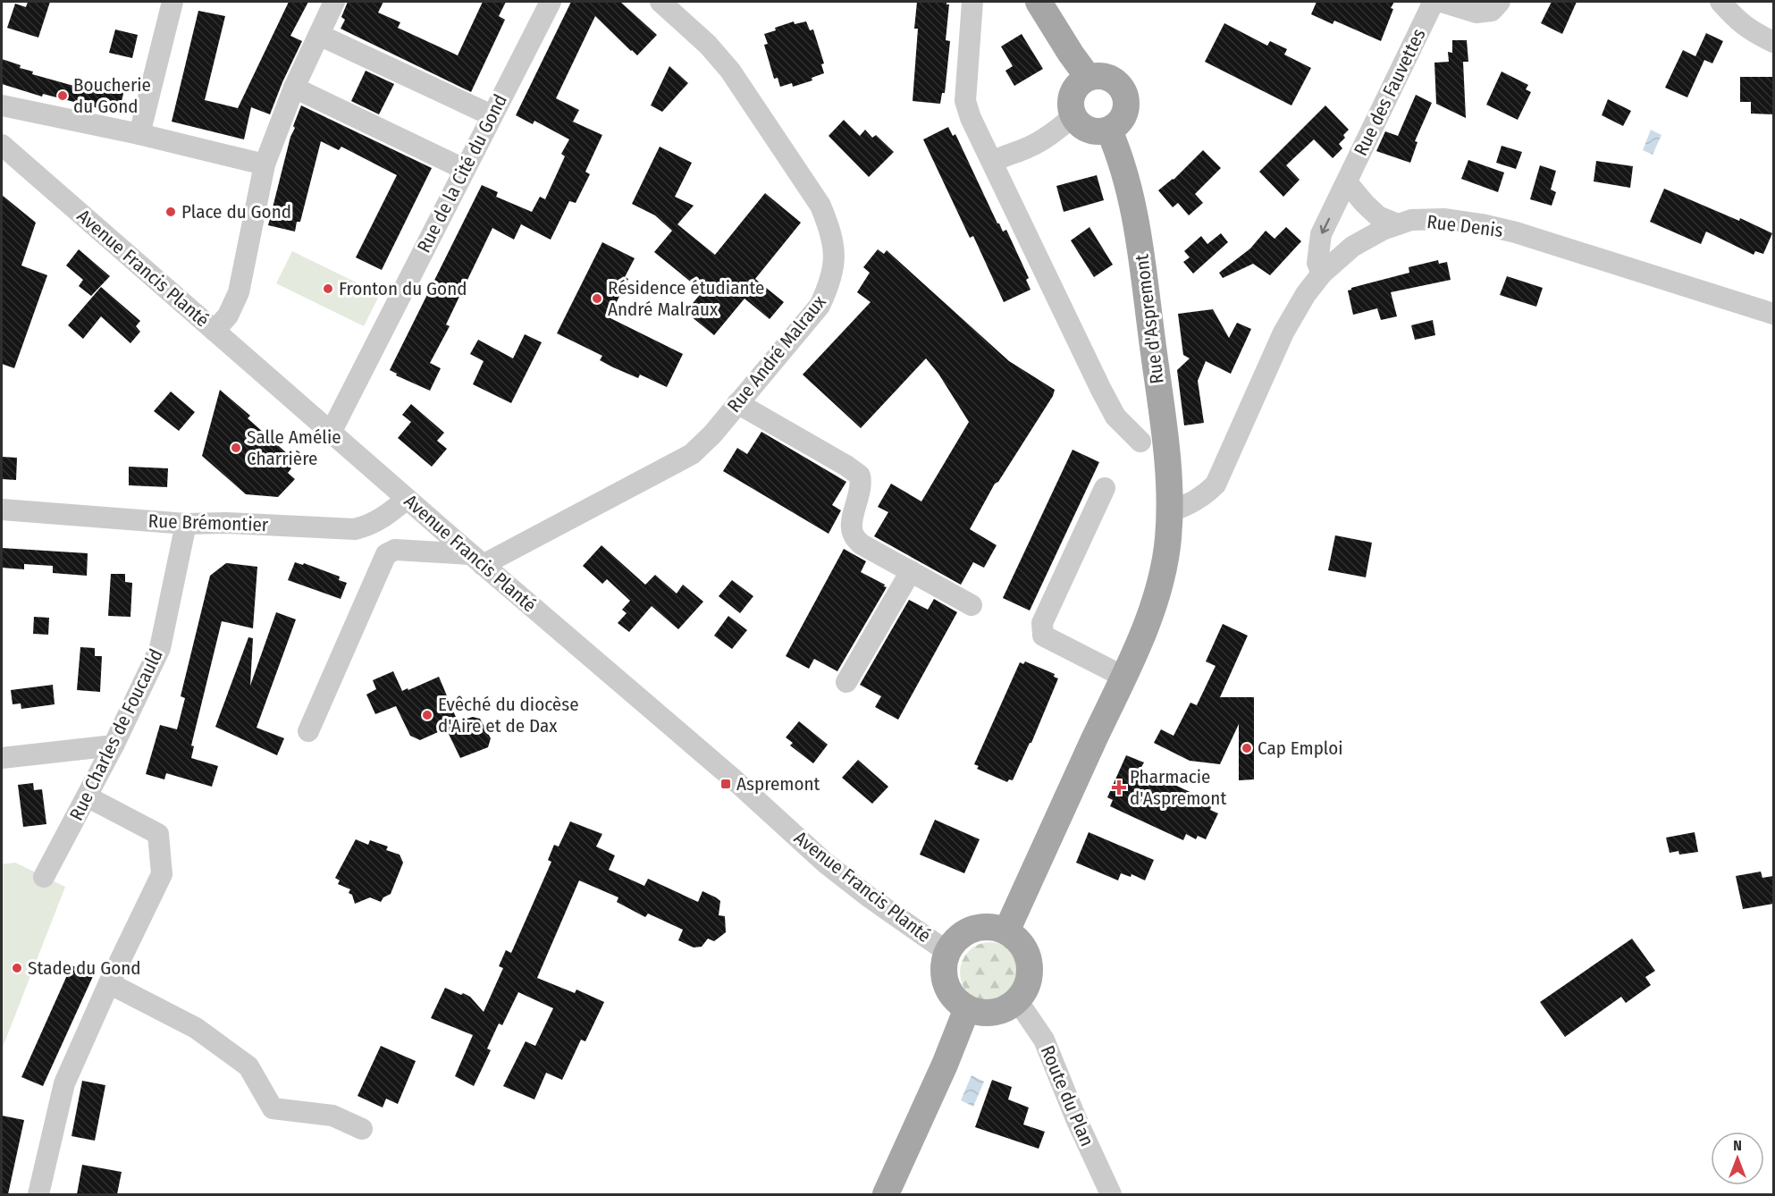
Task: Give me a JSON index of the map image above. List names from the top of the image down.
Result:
{
  "streets": {
    "main road": ["Rue d'Aspremont"],
    "street": [
      "Rue des Fauvettes",
      "Rue de la Cité du Gond",
      "Rue Denis",
      "Avenue Francis Planté",
      "Rue André Malraux",
      "Rue Brémontier",
      "Rue Charles de Foucauld",
      "Route du Plan"
    ]
  },
  "crossings": [
    ["Rue des Fauvettes", "Rue Denis"],
    ["Rue de la Cité du Gond", "Avenue Francis Planté"],
    ["Rue Denis", "Rue d'Aspremont"],
    ["Avenue Francis Planté", "Rue d'Aspremont"],
    ["Avenue Francis Planté", "Rue André Malraux"],
    ["Avenue Francis Planté", "Rue Brémontier"],
    ["Avenue Francis Planté", "Route du Plan"],
    ["Rue d'Aspremont", "Route du Plan"],
    ["Rue Brémontier", "Rue Charles de Foucauld"]
  ],
  "places": {
    "other": [
      "Boucherie du Gond",
      "Place du Gond",
      "Fronton du Gond",
      "Résidence étudiante André Malraux",
      "Salle Amélie Charrière",
      "Evêché du diocèse d'Aire et de Dax",
      "Cap Emploi",
      "Stade du Gond"
    ],
    "transit": ["Aspremont"],
    "health": ["Pharmacie d'Aspremont"]
  },
  "north": "top"
}
